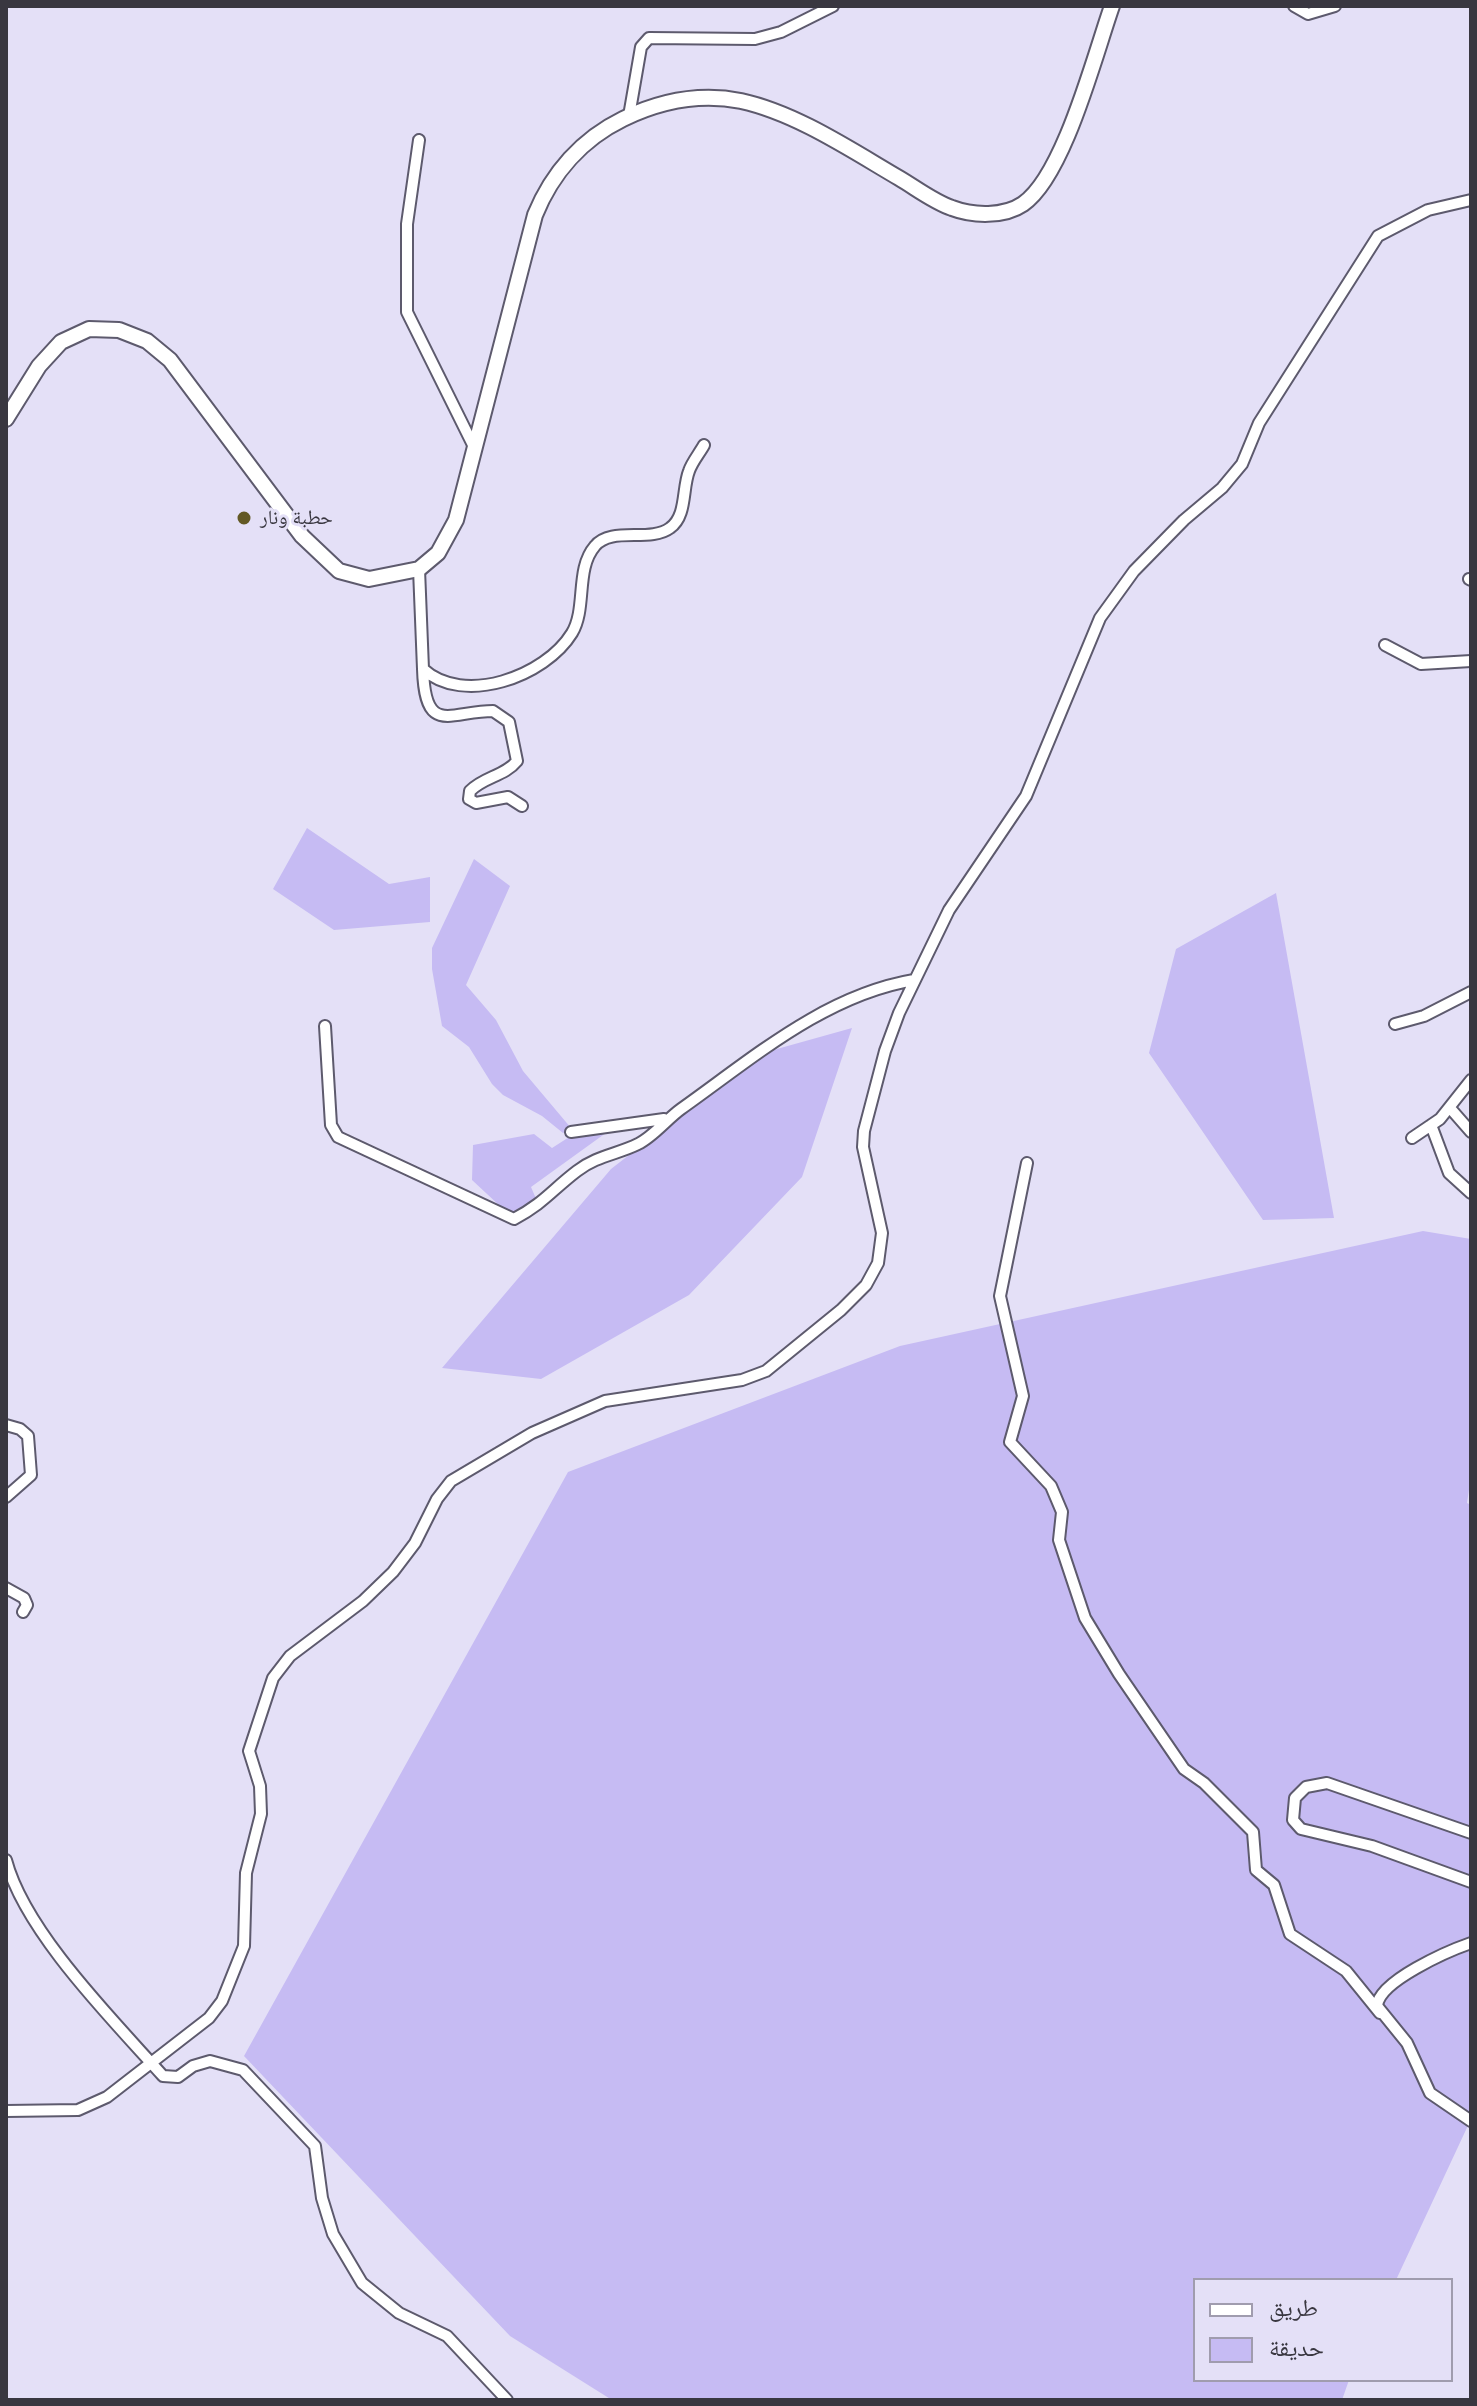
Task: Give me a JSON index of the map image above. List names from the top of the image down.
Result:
{
  "places": ["حطبة ونار"],
  "legend": ["طريق", "حديقة"]
}
